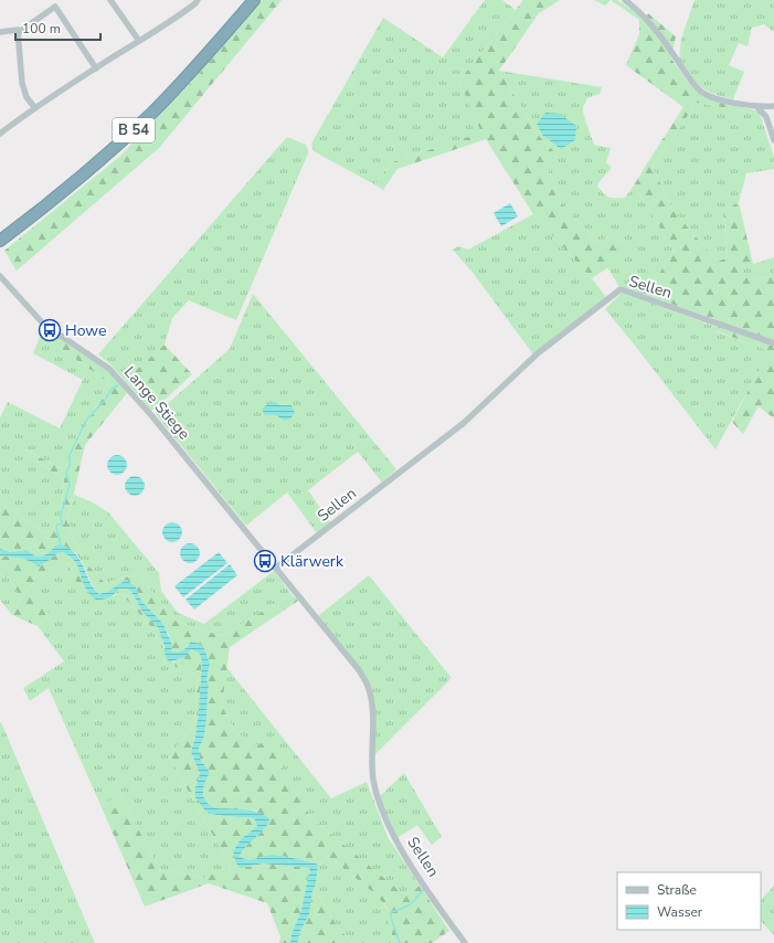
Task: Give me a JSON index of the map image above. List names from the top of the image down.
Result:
{
  "streets": {
    "highway": ["B 54"],
    "street": ["Sellen", "Lange Stiege"]
  },
  "crossings": [
    ["Sellen", "Lange Stiege"]
  ],
  "places": {
    "bus stop": ["Howe", "Klärwerk"]
  },
  "legend": ["Straße", "Wasser"],
  "scale_bar": "100 m"
}
